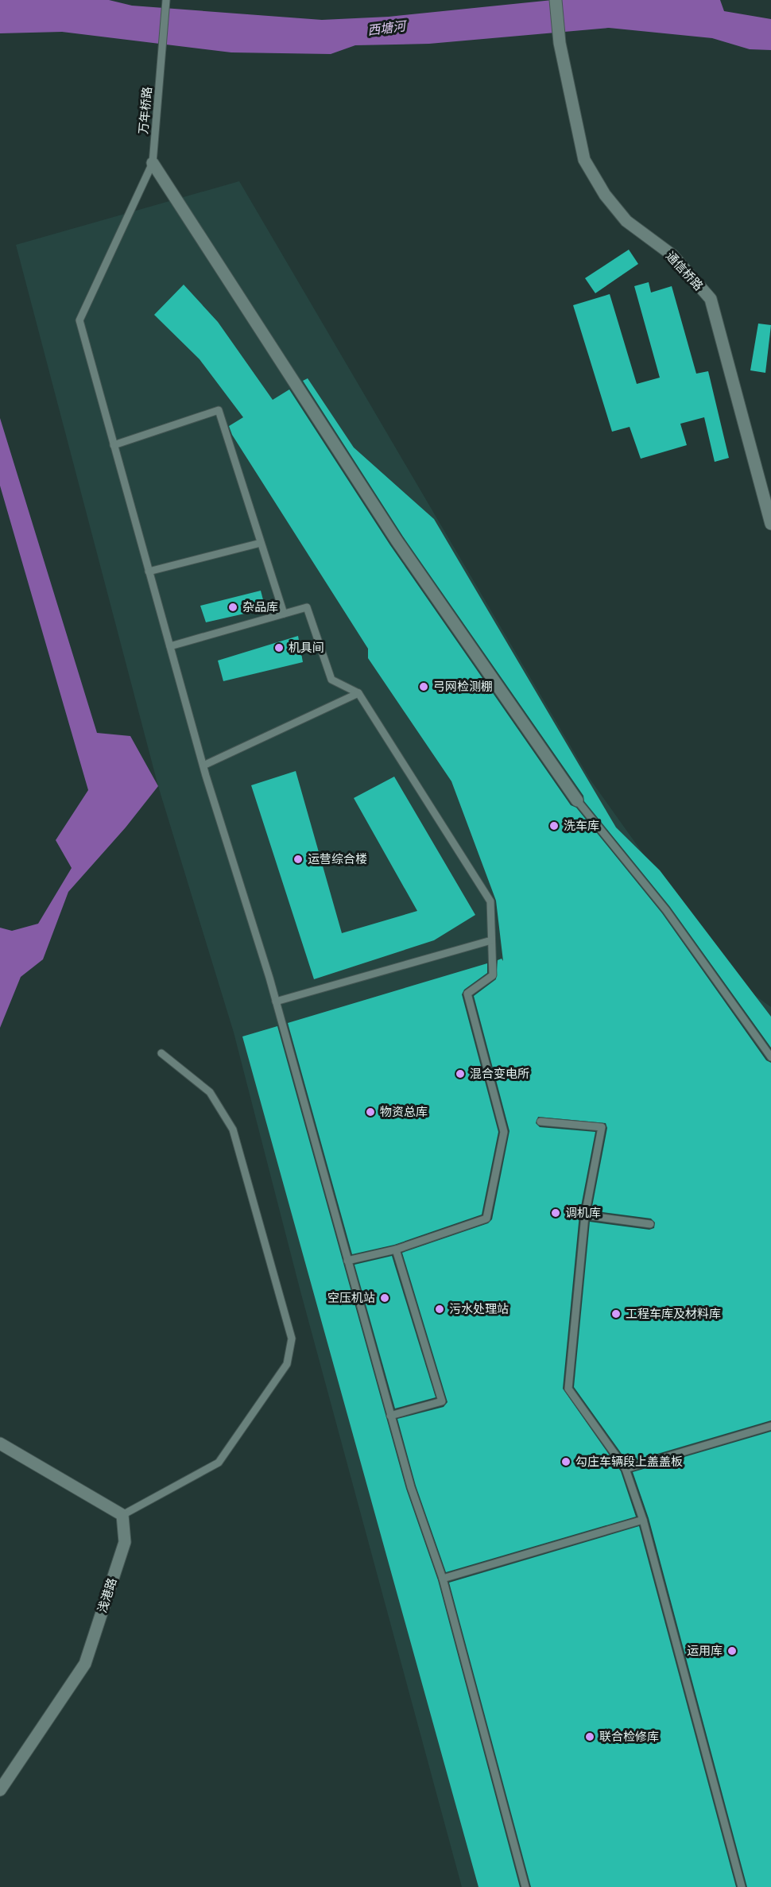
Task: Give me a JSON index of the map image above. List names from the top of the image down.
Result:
{
  "streets": {
    "street": ["通信桥路", "浅港路"],
    "lane": ["万年桥路"]
  },
  "water": ["西塘河"],
  "places": [
    "杂品库",
    "机具间",
    "弓网检测棚",
    "洗车库",
    "运营综合楼",
    "混合变电所",
    "物资总库",
    "调机库",
    "空压机站",
    "污水处理站",
    "工程车库及材料库",
    "勾庄车辆段上盖盖板",
    "运用库",
    "联合检修库"
  ]
}
